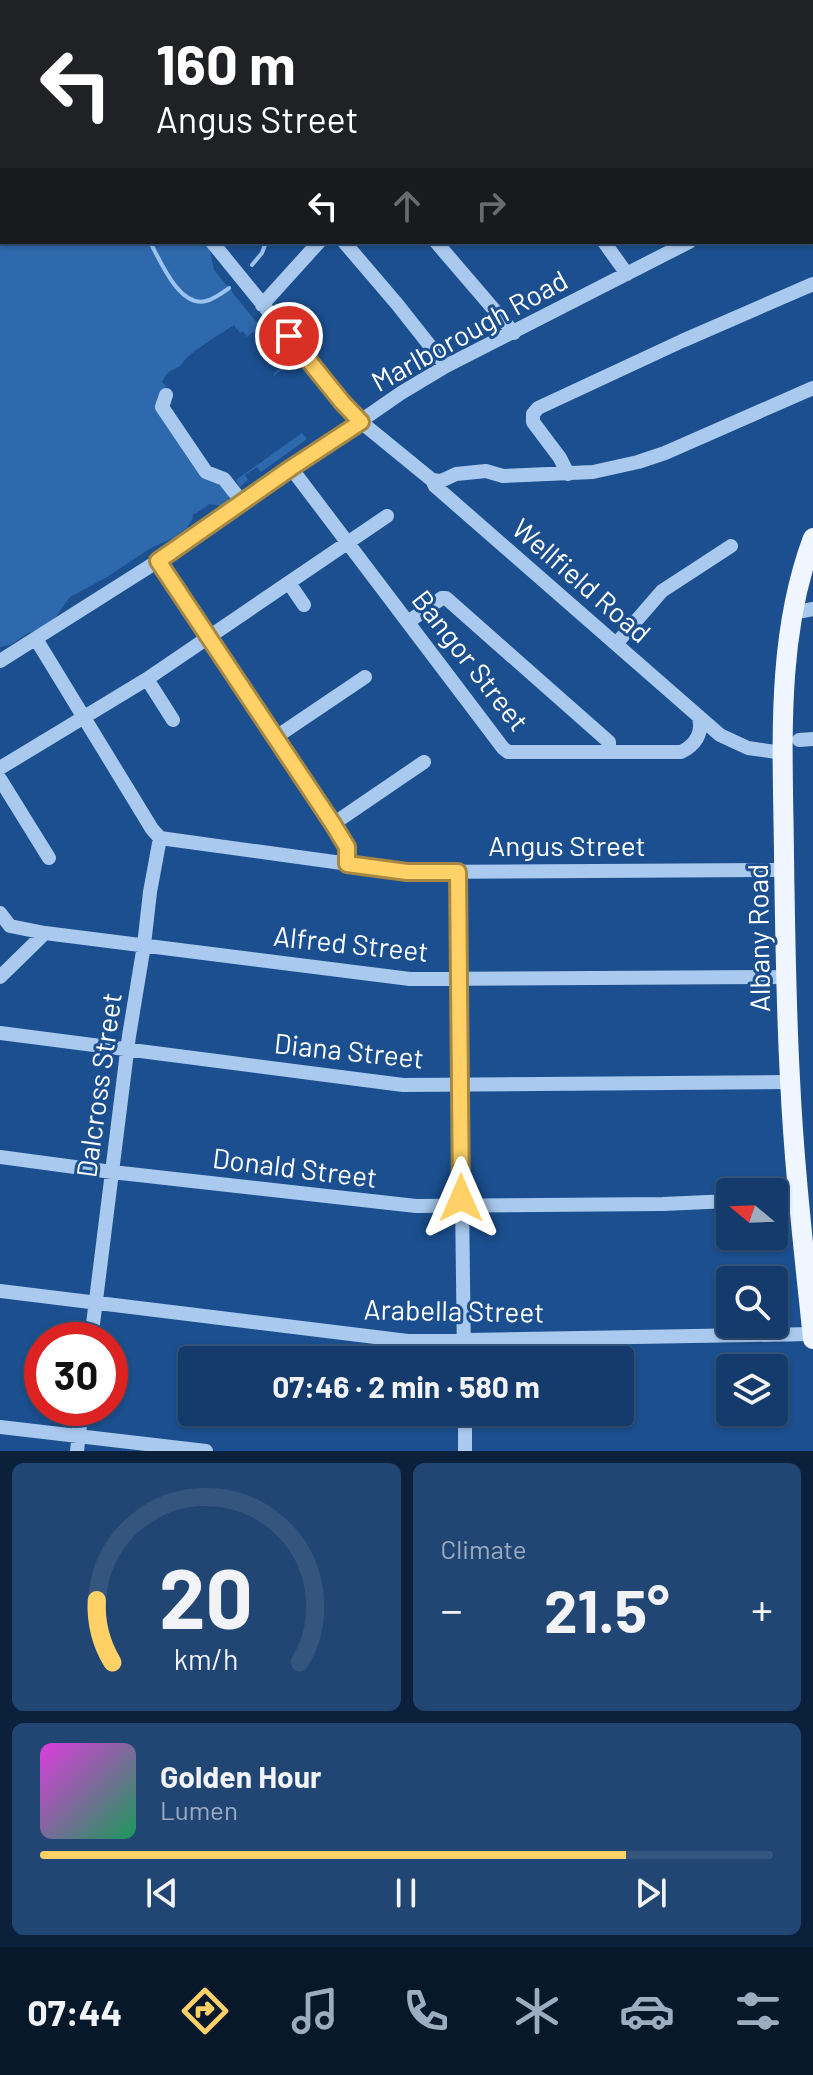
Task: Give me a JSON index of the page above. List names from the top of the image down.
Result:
{
  "streets": {
    "main road": ["Albany Road"],
    "street": [
      "Marlborough Road",
      "Wellfield Road",
      "Bangor Street",
      "Angus Street",
      "Alfred Street",
      "Diana Street",
      "Dalcross Street",
      "Donald Street",
      "Arabella Street"
    ]
  },
  "crossings": [
    ["Marlborough Road", "Wellfield Road"],
    ["Marlborough Road", "Bangor Street"],
    ["Wellfield Road", "Bangor Street"],
    ["Wellfield Road", "Albany Road"],
    ["Angus Street", "Albany Road"],
    ["Angus Street", "Dalcross Street"],
    ["Albany Road", "Alfred Street"],
    ["Albany Road", "Diana Street"],
    ["Albany Road", "Arabella Street"],
    ["Alfred Street", "Dalcross Street"],
    ["Diana Street", "Dalcross Street"],
    ["Dalcross Street", "Donald Street"],
    ["Dalcross Street", "Arabella Street"]
  ],
  "north": "left",
  "page": {
    "turn": ["160 m", "Angus Street"],
    "limit": "30",
    "trip": "07:46 · 2 min · 580 m",
    "tile": "Climate",
    "heat": ["−", "21.5°", "+"],
    "song": ["Golden Hour", "Lumen"],
    "tabs": "07:44",
    "gauge": ["20", "km/h"]
  }
}
